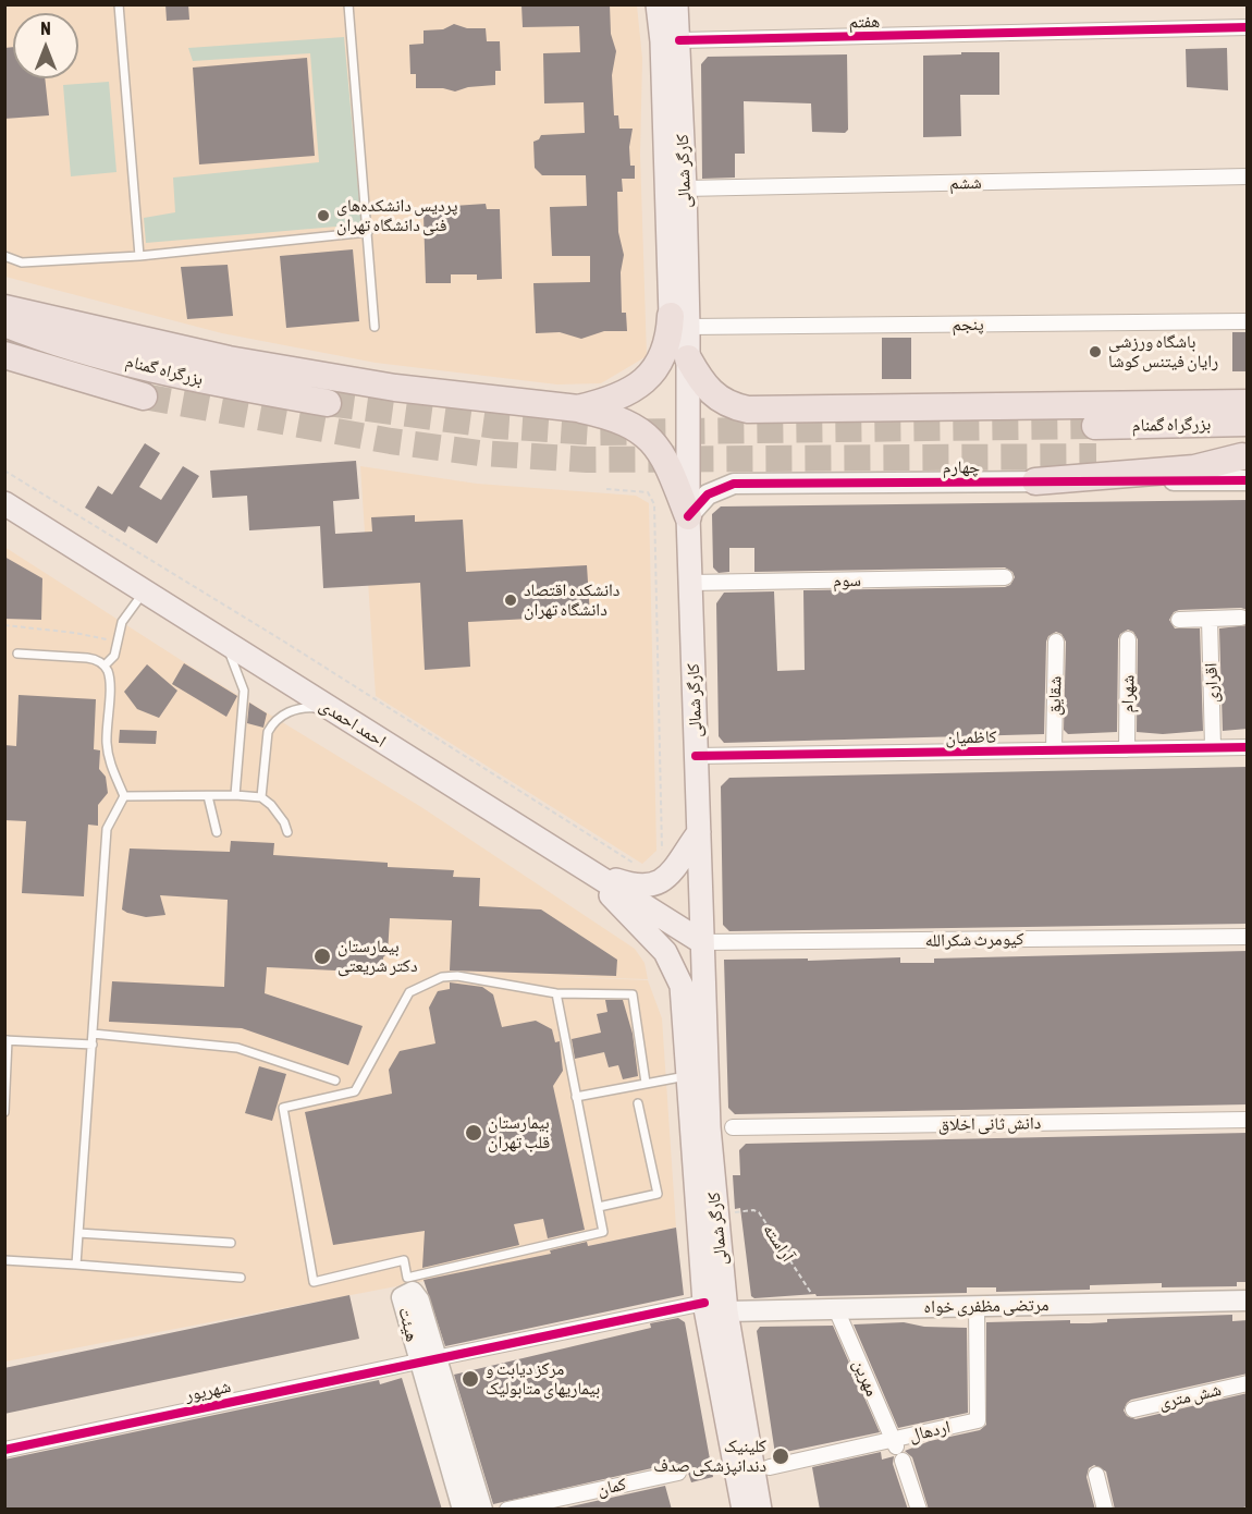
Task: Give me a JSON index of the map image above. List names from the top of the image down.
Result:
{
  "streets": {
    "highway": ["بزرگراه گمنام"],
    "main road": ["کارگر شمالی", "احمد احمدی"],
    "street": [
      "هفتم",
      "ششم",
      "پنجم",
      "چهارم",
      "سوم",
      "اقراری",
      "شهرام",
      "شقایق",
      "کاظمیان",
      "کیومرث شکرالله",
      "دانش ثانی اخلاق",
      "مرتضی مظفری خواه",
      "هیئت",
      "مهرین",
      "شهریور",
      "شش متری",
      "اردهال",
      "کمان"
    ],
    "path": ["آراسته"]
  },
  "crossings": [
    ["هفتم", "کارگر شمالی"],
    ["کارگر شمالی", "ششم"],
    ["کارگر شمالی", "پنجم"],
    ["کارگر شمالی", "چهارم"],
    ["کارگر شمالی", "سوم"],
    ["کارگر شمالی", "احمد احمدی"],
    ["کارگر شمالی", "کاظمیان"],
    ["کارگر شمالی", "کیومرث شکرالله"],
    ["کارگر شمالی", "آراسته"],
    ["کارگر شمالی", "مرتضی مظفری خواه"],
    ["کارگر شمالی", "شهریور"],
    ["اقراری", "کاظمیان"],
    ["شهرام", "کاظمیان"],
    ["شقایق", "کاظمیان"],
    ["احمد احمدی", "کیومرث شکرالله"],
    ["آراسته", "مرتضی مظفری خواه"],
    ["آراسته", "مهرین"],
    ["مرتضی مظفری خواه", "مهرین"],
    ["مرتضی مظفری خواه", "شهریور"],
    ["مرتضی مظفری خواه", "اردهال"],
    ["هیئت", "شهریور"],
    ["مهرین", "اردهال"]
  ],
  "places": [
    "پردیس دانشکده‌های فنی دانشگاه تهران",
    "باشگاه ورزشی رایان فیتنس کوشا",
    "دانشکده اقتصاد دانشگاه تهران",
    "بیمارستان دکتر شریعتی",
    "بیمارستان قلب تهران",
    "مرکز دیابت و بیماریهای متابولیک",
    "کلینیک دندانپزشکی صدف"
  ],
  "north": "top"
}
